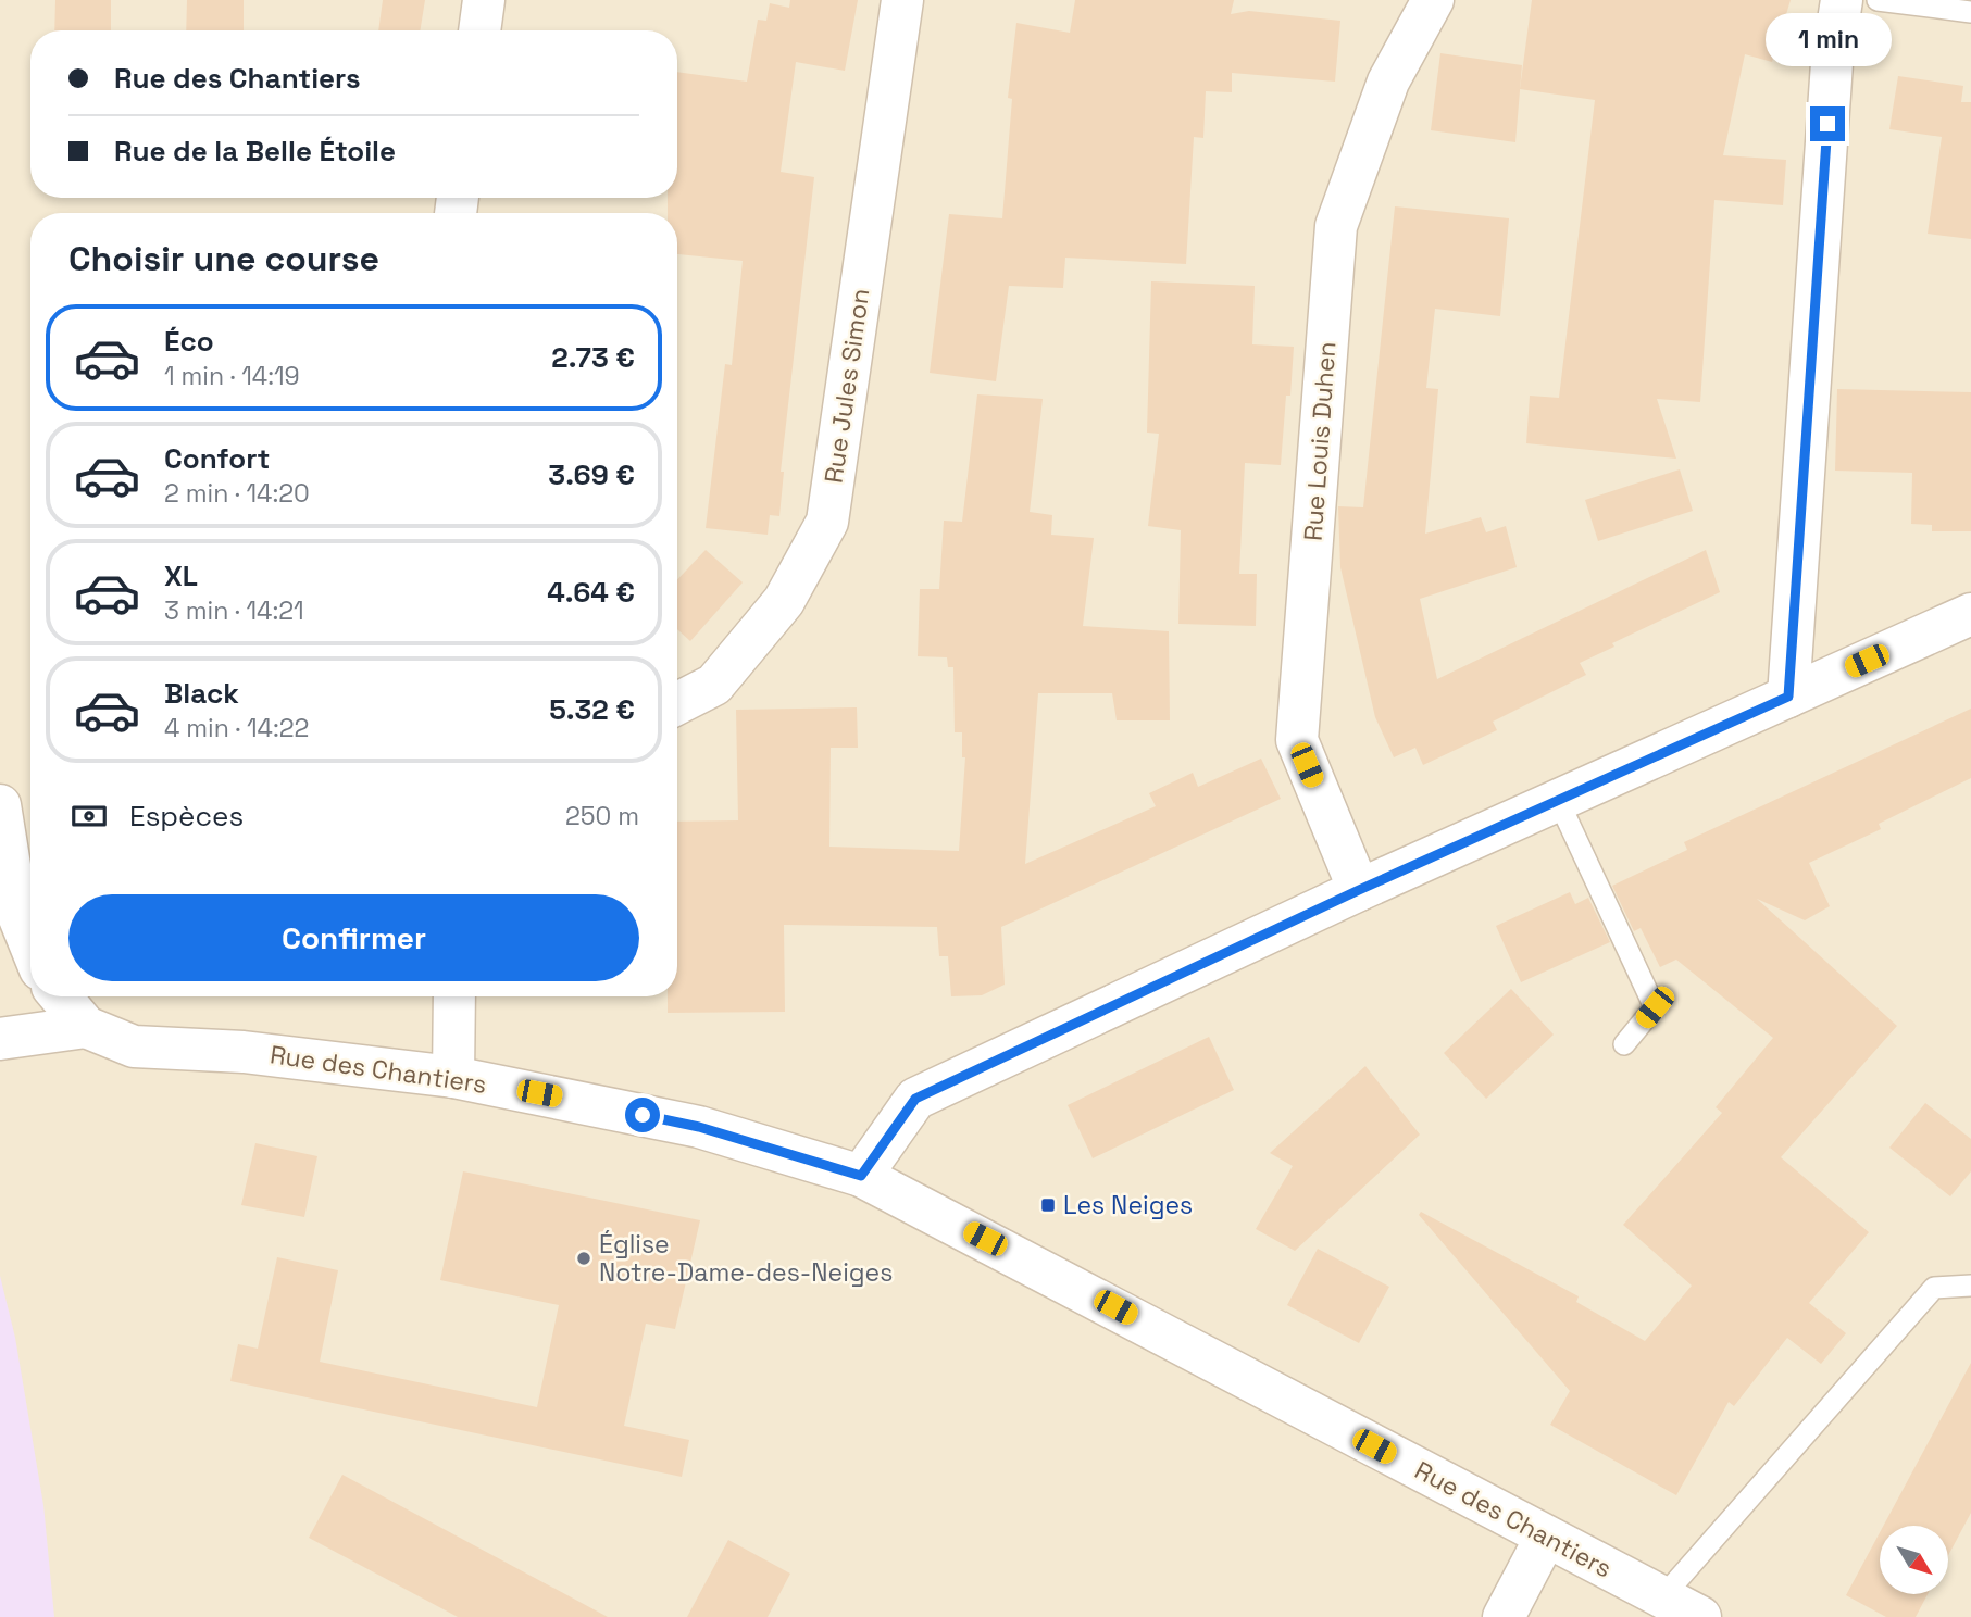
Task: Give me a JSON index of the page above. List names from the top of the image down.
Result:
{
  "streets": {
    "street": ["Rue Jules Simon", "Rue Louis Duhen", "Rue des Chantiers"]
  },
  "places": {
    "transit": ["Les Neiges"],
    "other": ["Église Notre-Dame-des-Neiges"]
  },
  "north": "bottom right",
  "page": {
    "bubble": "1 min",
    "banner": ["Rue des Chantiers", "Rue de la Belle Étoile"],
    "heading": "Choisir une course",
    "list": [
      {
        "name": "Éco",
        "note": "1 min · 14:19",
        "value": "2.73 €"
      },
      {
        "name": "Confort",
        "note": "2 min · 14:20",
        "value": "3.69 €"
      },
      {
        "name": "XL",
        "note": "3 min · 14:21",
        "value": "4.64 €"
      },
      {
        "name": "Black",
        "note": "4 min · 14:22",
        "value": "5.32 €"
      }
    ],
    "pay": ["Espèces", "250 m"],
    "buttons": "Confirmer"
  }
}
